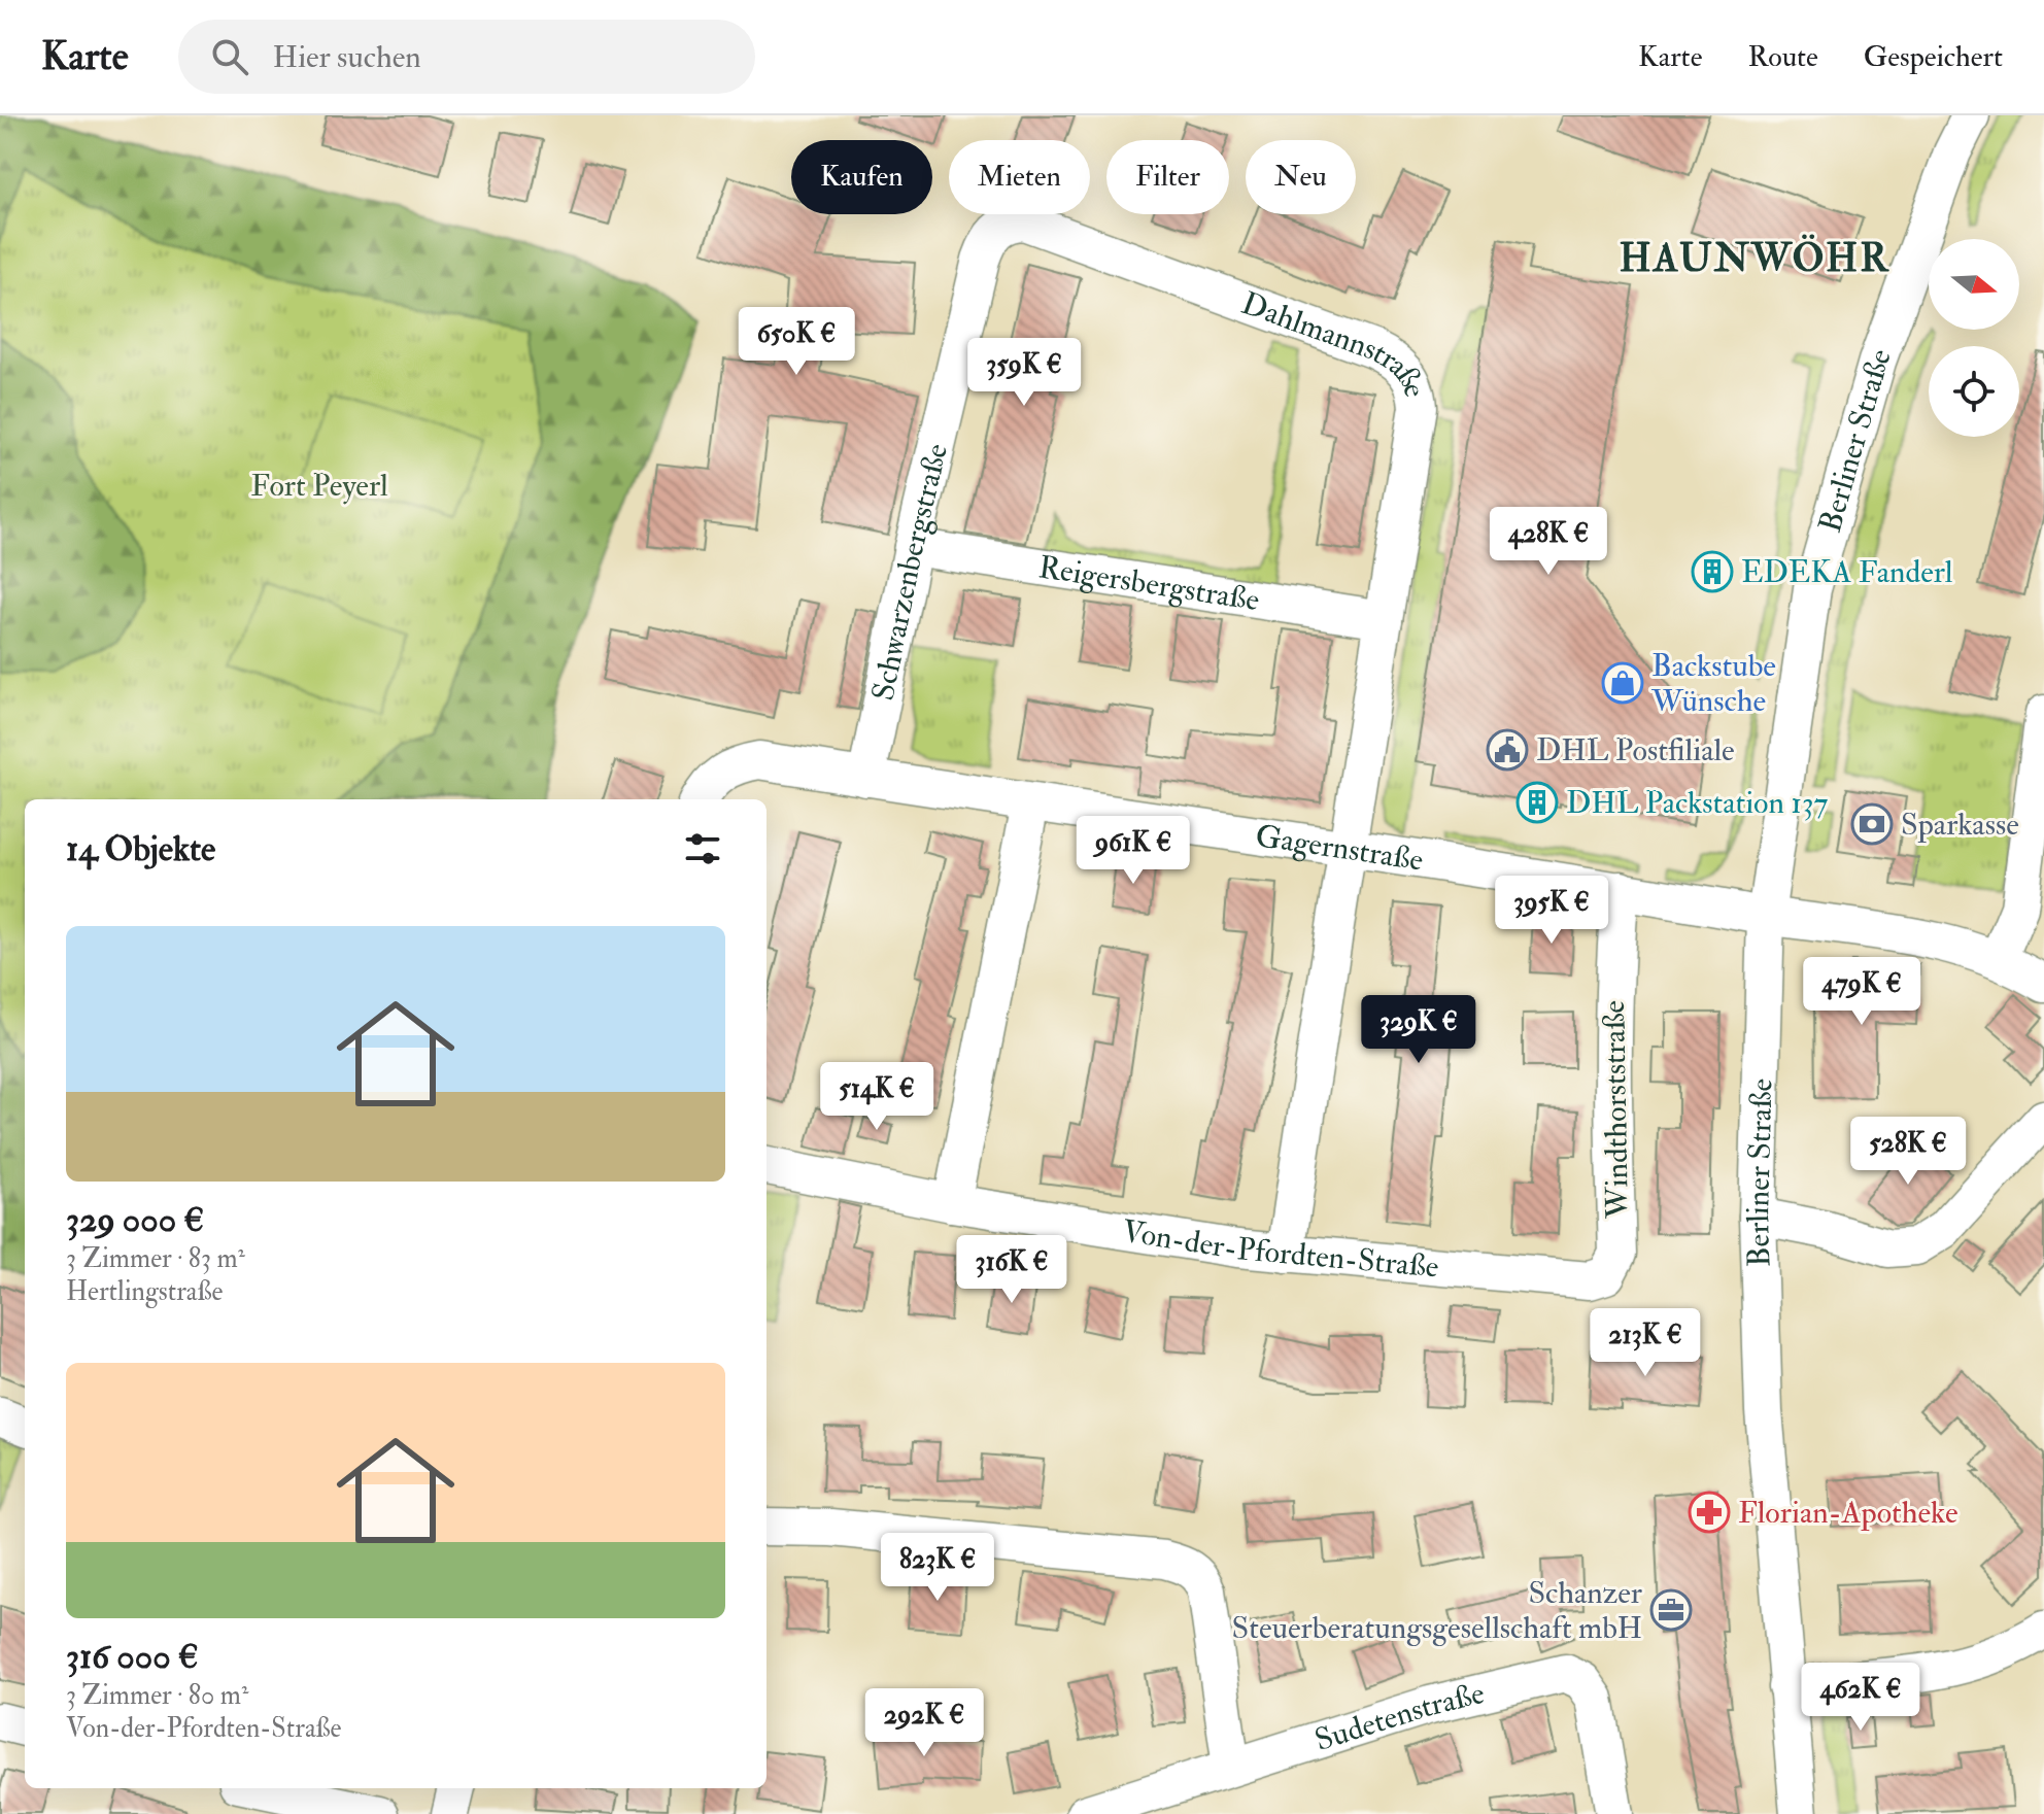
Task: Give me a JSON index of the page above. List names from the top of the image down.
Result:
{
  "streets": {
    "street": [
      "Dahlmannstraße",
      "Berliner Straße",
      "Schwarzenbergstraße",
      "Reigersbergstraße",
      "Gagernstraße",
      "Windthorststraße",
      "Von-der-Pfordten-Straße",
      "Sudetenstraße"
    ]
  },
  "crossings": [
    ["Dahlmannstraße", "Schwarzenbergstraße"],
    ["Dahlmannstraße", "Reigersbergstraße"],
    ["Dahlmannstraße", "Gagernstraße"],
    ["Dahlmannstraße", "Von-der-Pfordten-Straße"],
    ["Berliner Straße", "Gagernstraße"],
    ["Schwarzenbergstraße", "Reigersbergstraße"],
    ["Schwarzenbergstraße", "Gagernstraße"],
    ["Gagernstraße", "Windthorststraße"],
    ["Windthorststraße", "Von-der-Pfordten-Straße"]
  ],
  "districts": ["HAUNWÖHR"],
  "parks": ["Fort Peyerl"],
  "places": {
    "building": ["EDEKA Fanderl", "DHL Packstation 137"],
    "shop": ["Backstube Wünsche"],
    "public building": ["DHL Postfiliale"],
    "bank": ["Sparkasse"],
    "pharmacy": ["Florian-Apotheke"],
    "office": ["Schanzer Steuerberatungsgesellschaft mbH"]
  },
  "north": "right",
  "page": {
    "header": "Karte",
    "search": "Hier suchen",
    "nav": ["Karte", "Route", "Gespeichert"],
    "chip": [
      "Kaufen",
      "Mieten",
      "Filter",
      "Neu"
    ],
    "price": [
      "650K €",
      "359K €",
      "428K €",
      "961K €",
      "395K €",
      "479K €",
      "329K €",
      "514K €",
      "528K €",
      "316K €",
      "213K €",
      "823K €",
      "462K €",
      "292K €"
    ],
    "heading": "14 Objekte",
    "list": [
      {
        "name": "329 000 €",
        "note": "3 Zimmer · 83 m² · Hertlingstraße"
      },
      {
        "name": "316 000 €",
        "note": "3 Zimmer · 80 m² · Von-der-Pfordten-Straße"
      }
    ]
  }
}
